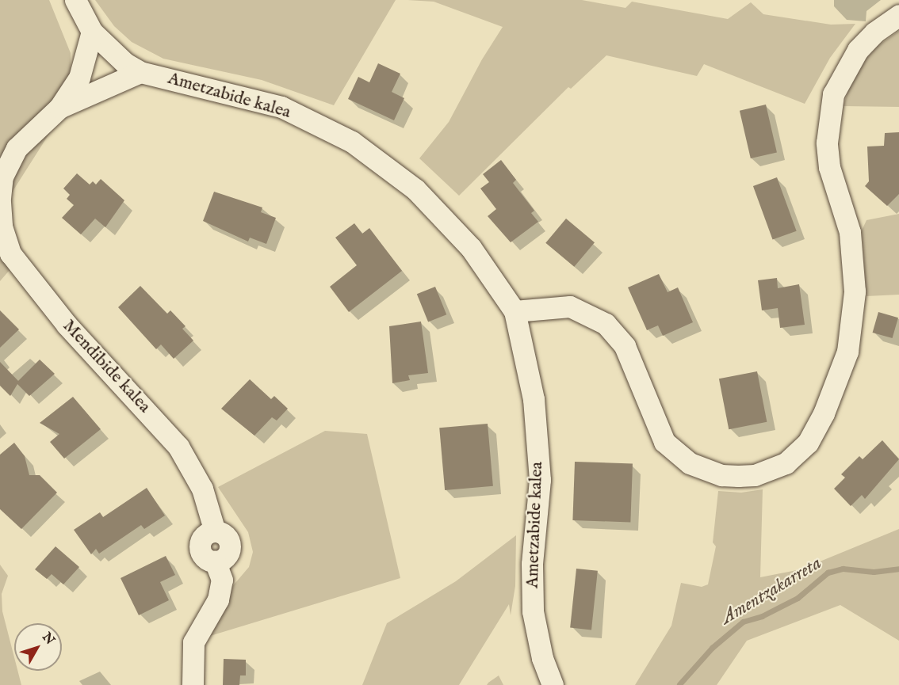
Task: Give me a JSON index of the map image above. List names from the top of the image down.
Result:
{
  "streets": {
    "street": ["Ametzabide kalea", "Mendibide kalea"]
  },
  "water": ["Amentzakarreta"],
  "north": "top right"
}
